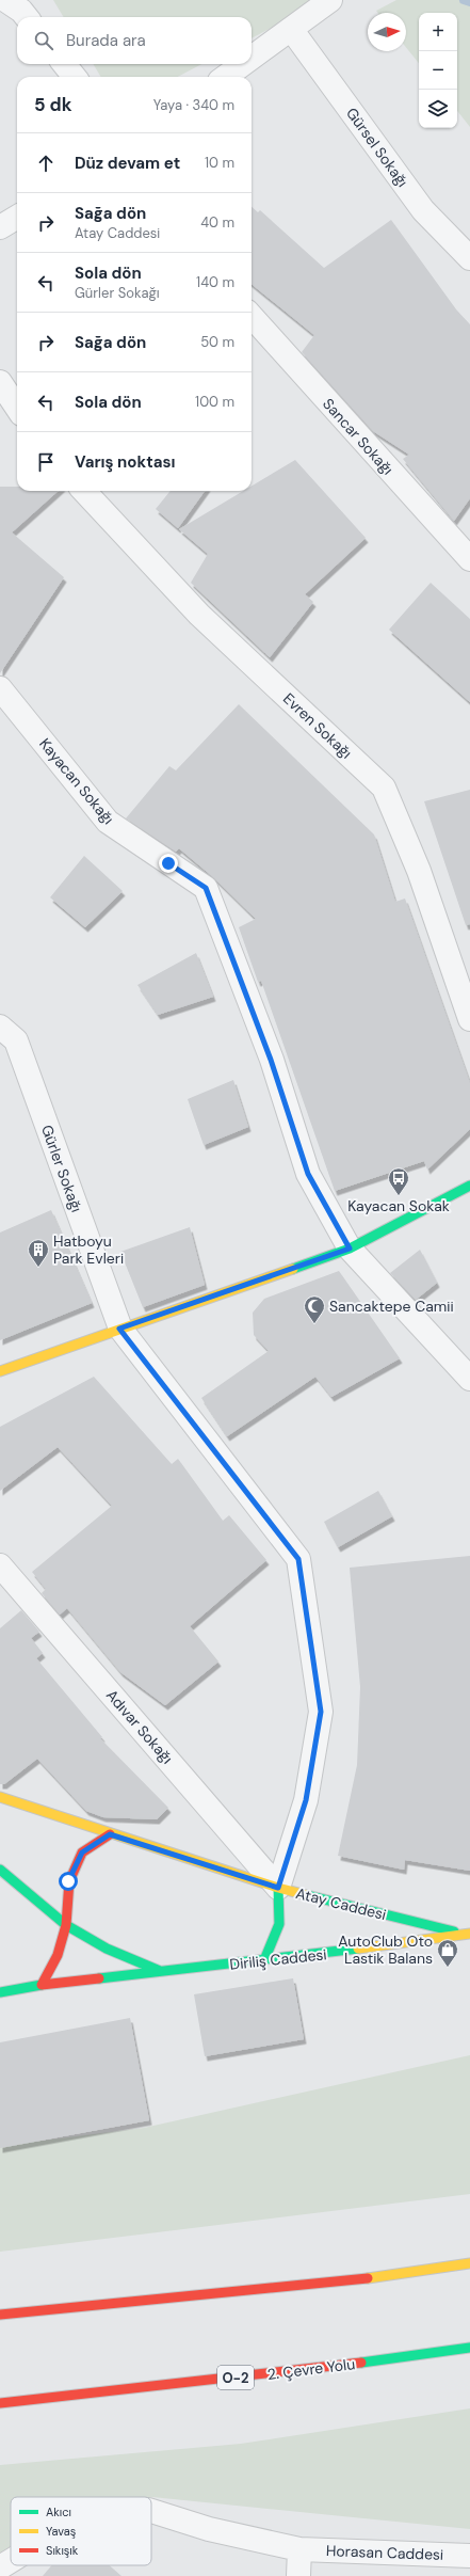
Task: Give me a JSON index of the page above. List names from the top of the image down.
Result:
{
  "streets": {
    "main road": [
      "Atay Caddesi",
      "Diriliş Caddesi",
      "2. Çevre Yolu",
      "O-2"
    ],
    "street": [
      "Gürsel Sokağı",
      "Sancar Sokağı",
      "Evren Sokağı",
      "Kayacan Sokağı",
      "Gürler Sokağı",
      "Adıvar Sokağı",
      "Horasan Caddesi"
    ]
  },
  "crossings": [
    ["Gürler Sokağı", "Adıvar Sokağı"],
    ["Gürler Sokağı", "Atay Caddesi"],
    ["Adıvar Sokağı", "Atay Caddesi"],
    ["Atay Caddesi", "Diriliş Caddesi"]
  ],
  "places": {
    "bus stop": ["Kayacan Sokak"],
    "building": ["Hatboyu Park Evleri"],
    "mosque": ["Sancaktepe Camii"],
    "shop": ["AutoClub Oto Lastik Balans"]
  },
  "legend": ["Akıcı", "Yavaş", "Sıkışık"],
  "north": "right",
  "page": {
    "map_buttons": ["+", "−"],
    "search": "Burada ara",
    "heading": ["5 dk", "Yaya · 340 m"],
    "list": [
      ["Düz devam et", "10 m"],
      ["Sağa dön", "Atay Caddesi", "40 m"],
      ["Sola dön", "Gürler Sokağı", "140 m"],
      ["Sağa dön", "50 m"],
      ["Sola dön", "100 m"],
      "Varış noktası"
    ]
  }
}
